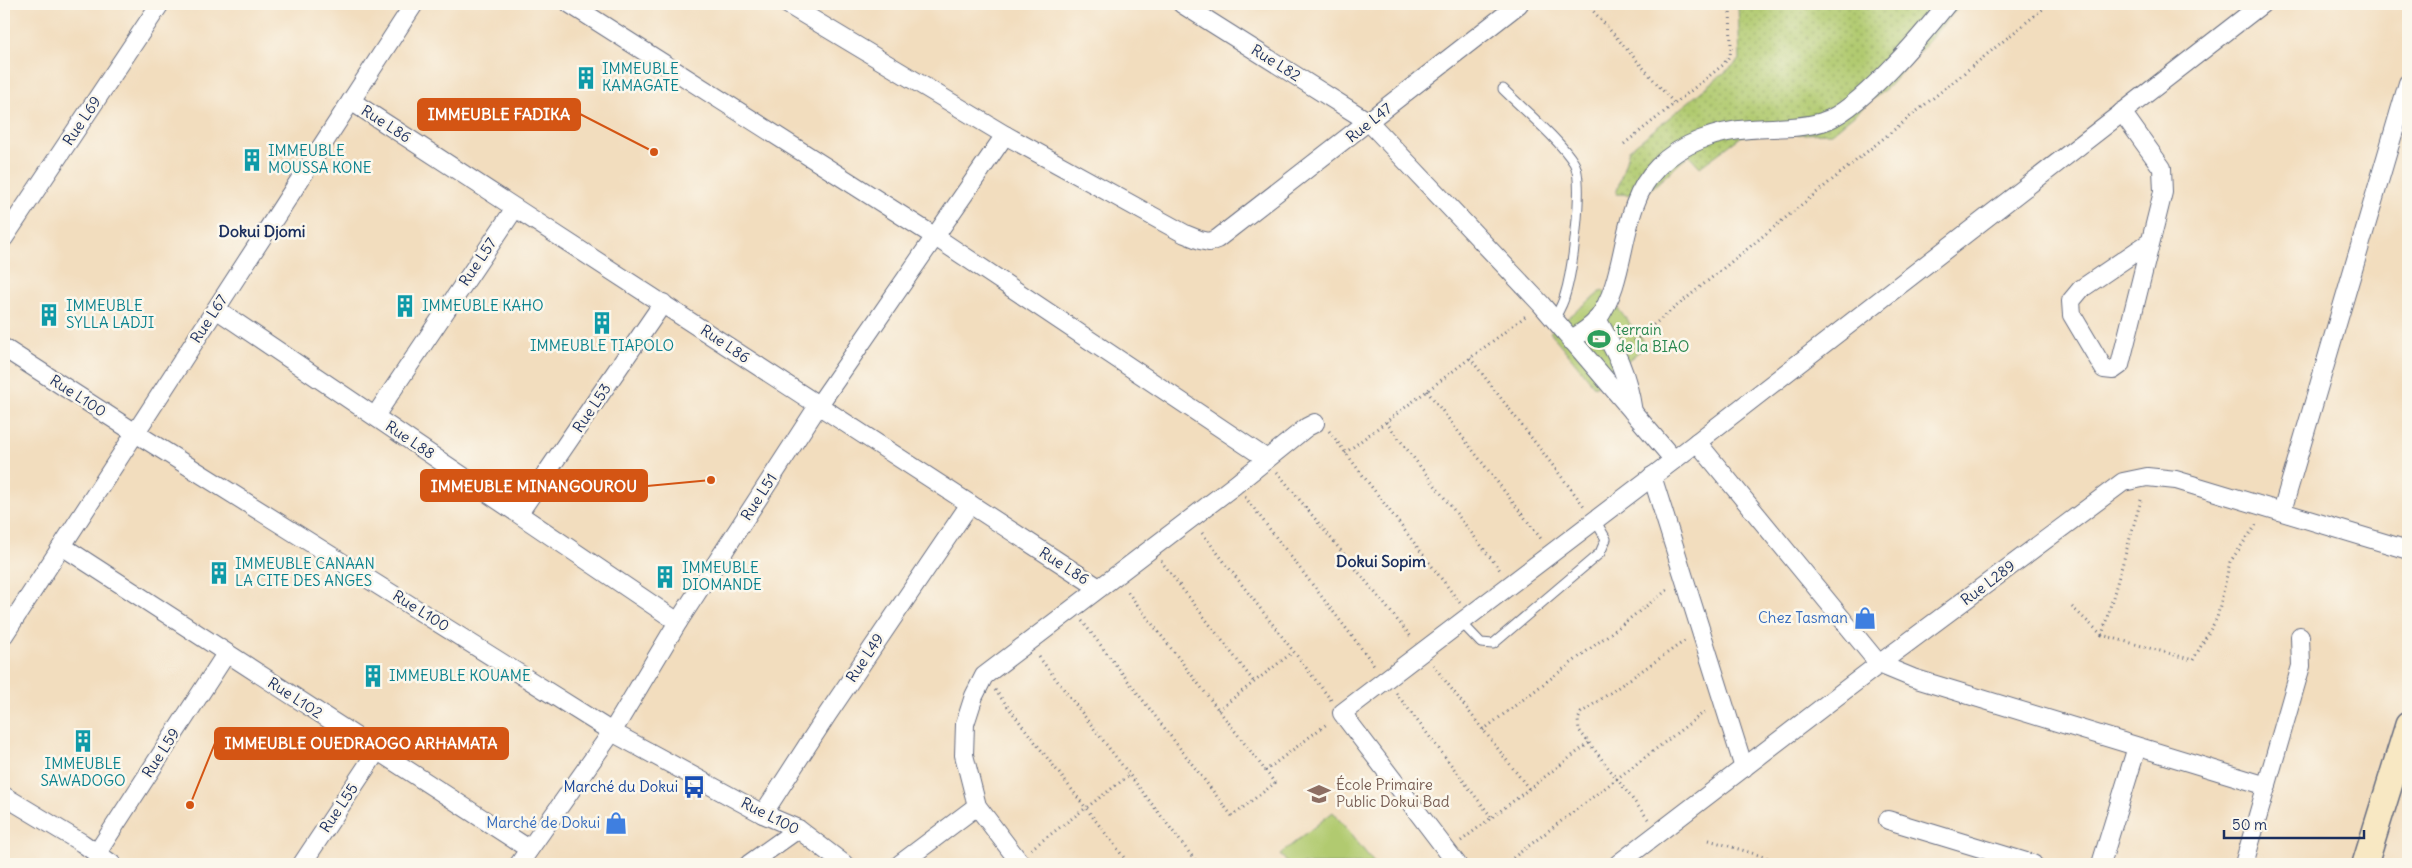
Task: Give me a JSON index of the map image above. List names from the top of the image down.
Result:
{
  "streets": {
    "street": [
      "Rue L82",
      "Rue L69",
      "Rue L47",
      "Rue L86",
      "Rue L57",
      "Rue L67",
      "Rue L100",
      "Rue L53",
      "Rue L88",
      "Rue L51",
      "Rue L289",
      "Rue L49",
      "Rue L102",
      "Rue L59",
      "Rue L55"
    ]
  },
  "crossings": [
    ["Rue L82", "Rue L47"],
    ["Rue L47", "Rue L51"],
    ["Rue L86", "Rue L57"],
    ["Rue L86", "Rue L67"],
    ["Rue L86", "Rue L53"],
    ["Rue L86", "Rue L51"],
    ["Rue L86", "Rue L49"],
    ["Rue L57", "Rue L88"],
    ["Rue L67", "Rue L100"],
    ["Rue L67", "Rue L88"],
    ["Rue L67", "Rue L102"],
    ["Rue L100", "Rue L51"],
    ["Rue L100", "Rue L49"],
    ["Rue L53", "Rue L88"],
    ["Rue L88", "Rue L51"],
    ["Rue L51", "Rue L102"],
    ["Rue L102", "Rue L59"],
    ["Rue L102", "Rue L55"]
  ],
  "districts": ["Dokui Djomi", "Dokui Sopim"],
  "places": {
    "building": [
      "IMMEUBLE KAMAGATE",
      "IMMEUBLE MOUSSA KONE",
      "IMMEUBLE KAHO",
      "IMMEUBLE SYLLA LADJI",
      "IMMEUBLE TIAPOLO",
      "IMMEUBLE CANAAN LA CITE DES ANGES",
      "IMMEUBLE DIOMANDE",
      "IMMEUBLE KOUAME",
      "IMMEUBLE SAWADOGO"
    ],
    "other": ["IMMEUBLE FADIKA", "IMMEUBLE MINANGOUROU", "IMMEUBLE OUEDRAOGO ARHAMATA"],
    "sports": ["terrain de la BIAO"],
    "shop": ["Chez Tasman", "Marché de Dokui"],
    "bus stop": ["Marché du Dokui"],
    "school or university": ["École Primaire Public Dokui Bad"]
  },
  "scale_bar": "50 m"
}
